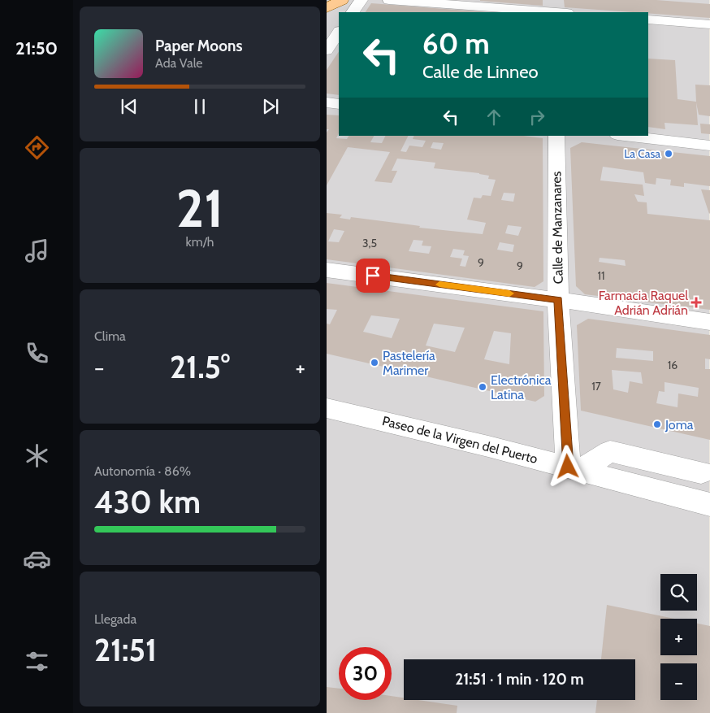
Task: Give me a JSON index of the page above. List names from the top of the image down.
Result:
{
  "streets": {
    "street": ["Calle de Manzanares", "Paseo de la Virgen del Puerto"]
  },
  "crossings": [
    ["Calle de Manzanares", "Paseo de la Virgen del Puerto"]
  ],
  "places": {
    "other": [
      "La Casa",
      "Pastelería Marimer",
      "Electrónica Latina",
      "Joma"
    ],
    "health": ["Farmacia Raquel Adrián Adrián"]
  },
  "house_numbers": [
    "3,5",
    "9",
    "9",
    "11",
    "16",
    "17"
  ],
  "page": {
    "tabs": "21:50",
    "turn": ["60 m", "Calle de Linneo"],
    "song": ["Paper Moons", "Ada Vale"],
    "tile": [
      ["21", "km/h"],
      "Clima",
      ["Autonomía · 86%", "430 km"],
      ["Llegada", "21:51"]
    ],
    "heat": ["−", "21.5°", "+"],
    "map_buttons": ["+", "−"],
    "limit": "30",
    "trip": "21:51 · 1 min · 120 m"
  }
}
